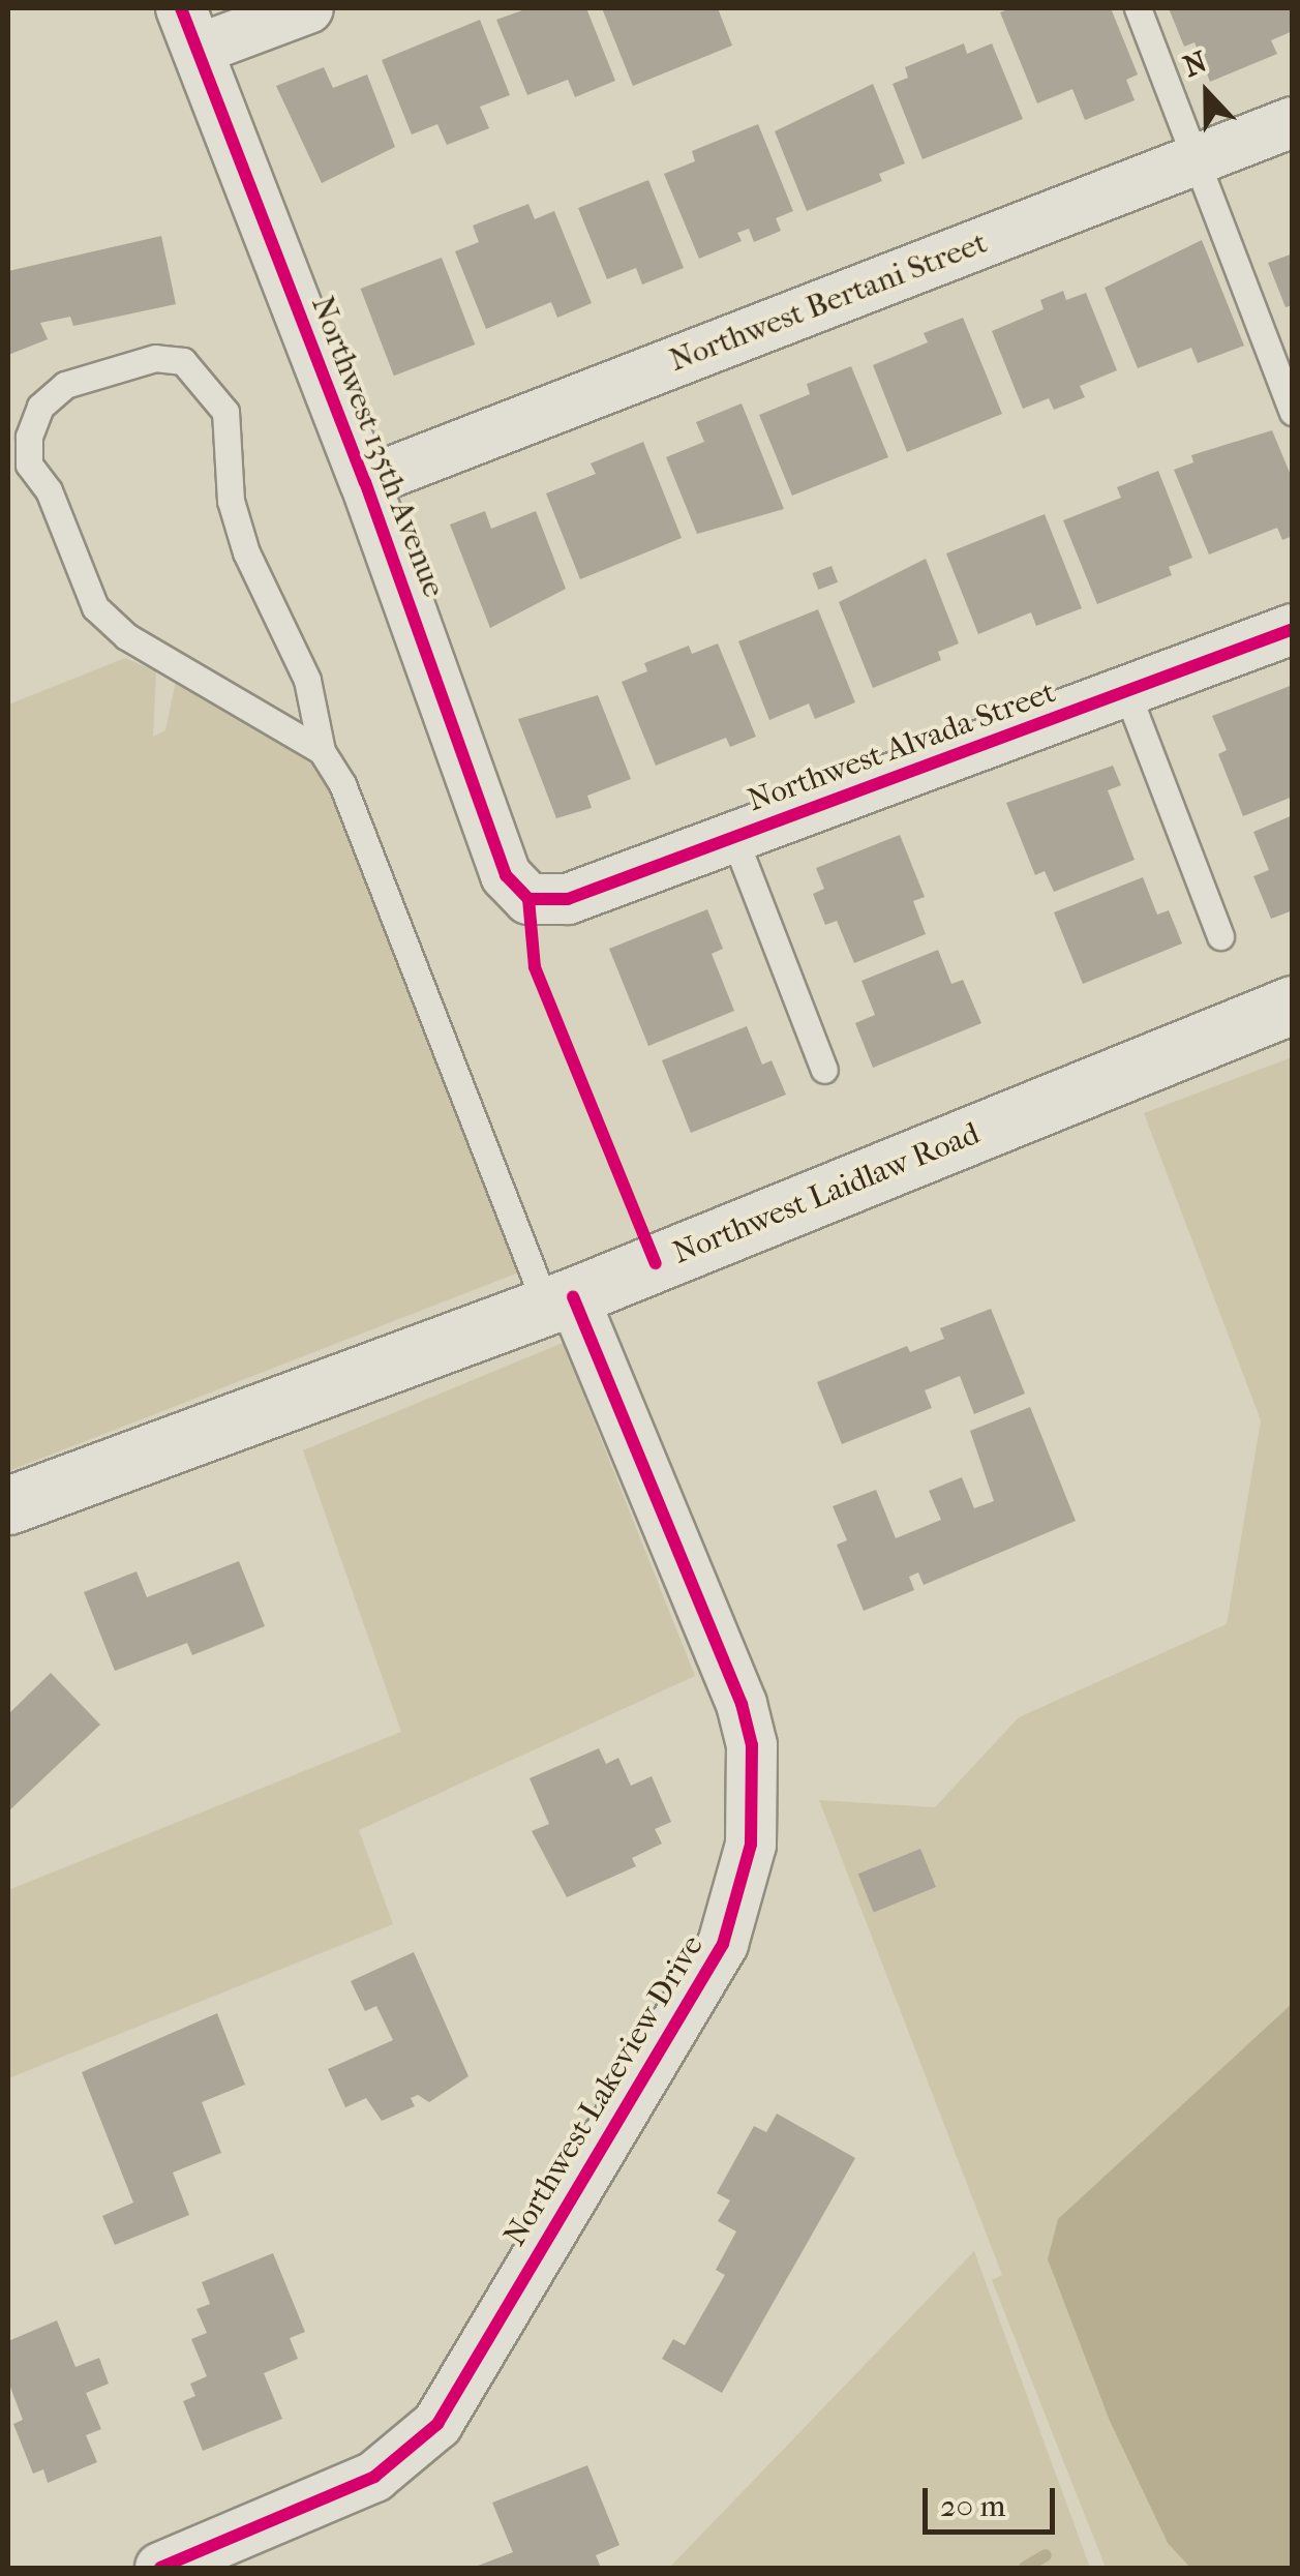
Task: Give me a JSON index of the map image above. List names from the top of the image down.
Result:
{
  "streets": {
    "main road": ["Northwest Laidlaw Road"],
    "street": [
      "Northwest Bertani Street",
      "Northwest 135th Avenue",
      "Northwest Alvada Street",
      "Northwest Lakeview Drive"
    ]
  },
  "crossings": [
    ["Northwest Bertani Street", "Northwest 135th Avenue"],
    ["Northwest 135th Avenue", "Northwest Alvada Street"],
    ["Northwest Laidlaw Road", "Northwest Lakeview Drive"]
  ],
  "scale_bar": "20 m",
  "north": "top"
}
